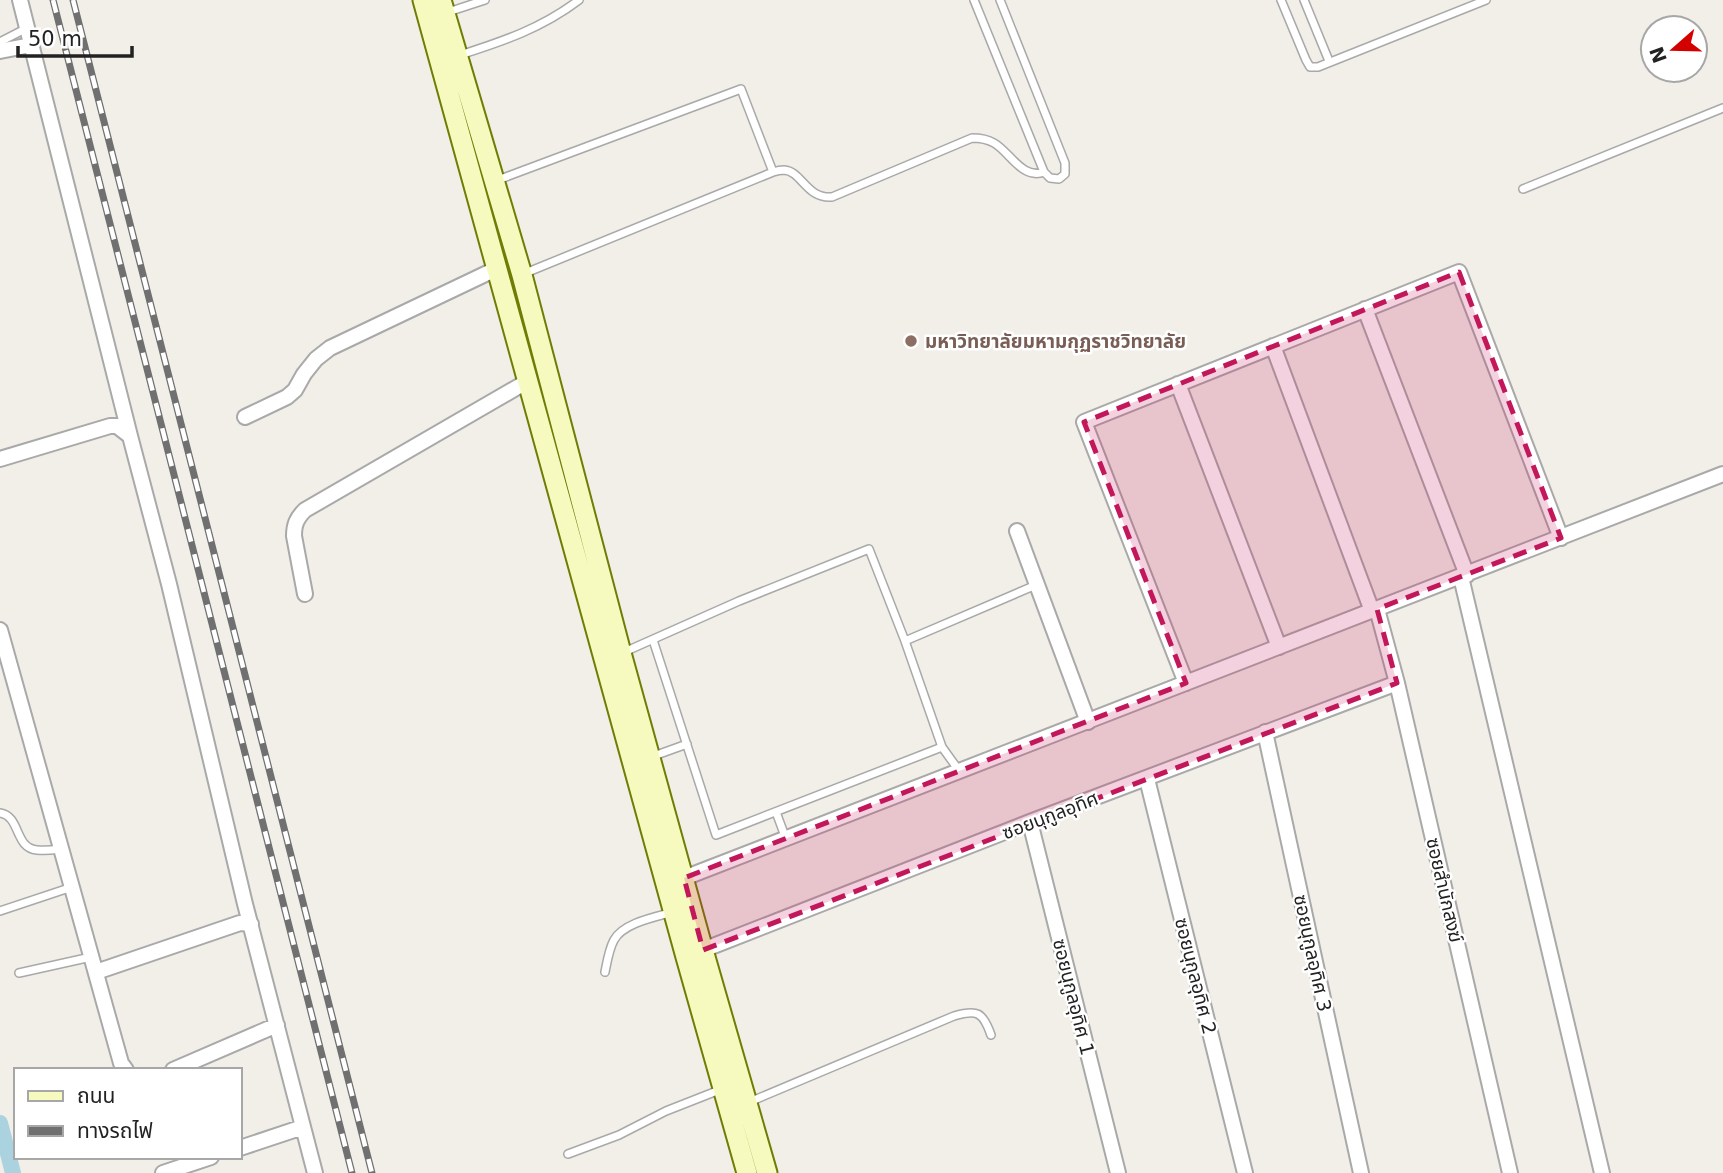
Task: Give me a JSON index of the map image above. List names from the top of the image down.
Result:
{
  "streets": {
    "street": [
      "ซอยนุกูลอุทิศ",
      "ซอยสำนักสงฆ์",
      "ซอยนุกูลอุทิศ 3",
      "ซอยนุกูลอุทิศ 2",
      "ซอยนุกูลอุทิศ 1"
    ]
  },
  "crossings": [
    ["ซอยนุกูลอุทิศ", "ซอยสำนักสงฆ์"],
    ["ซอยนุกูลอุทิศ", "ซอยนุกูลอุทิศ 3"],
    ["ซอยนุกูลอุทิศ", "ซอยนุกูลอุทิศ 2"],
    ["ซอยนุกูลอุทิศ", "ซอยนุกูลอุทิศ 1"]
  ],
  "places": ["มหาวิทยาลัยมหามกุฏราชวิทยาลัย"],
  "legend": ["ถนน", "ทางรถไฟ"],
  "scale_bar": "50 m",
  "north": "left"
}
